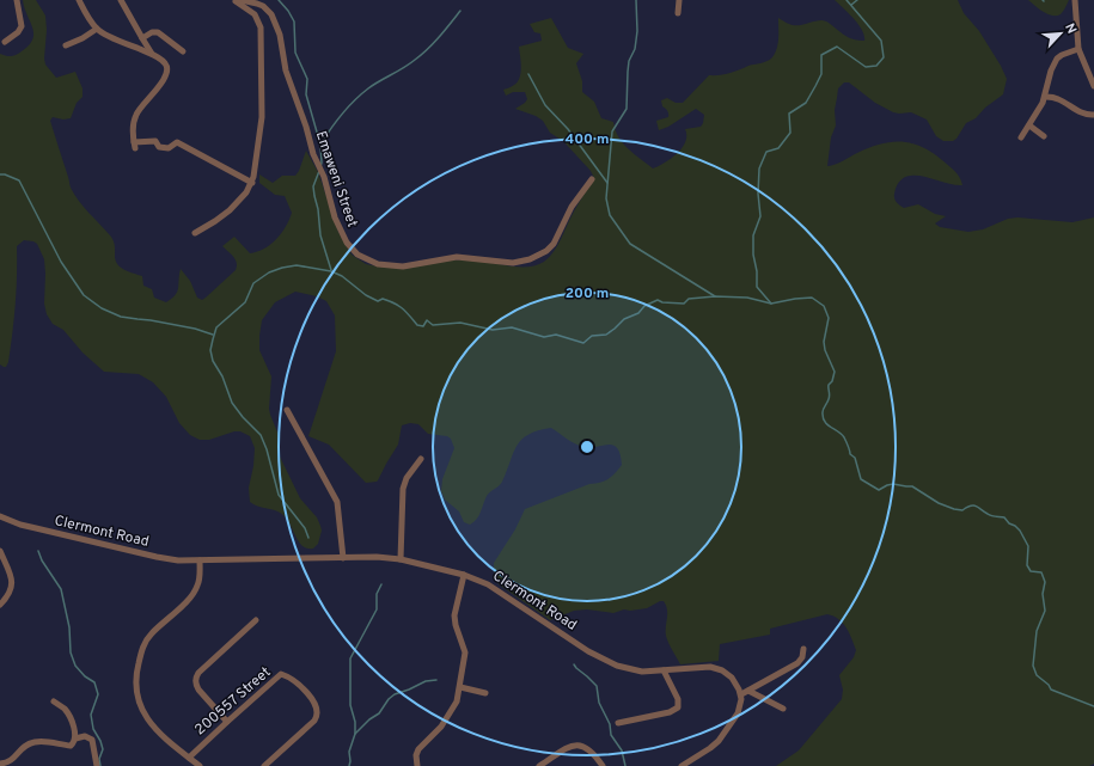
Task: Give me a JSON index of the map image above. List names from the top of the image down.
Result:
{
  "streets": {
    "street": ["Emaweni Street", "Clermont Road", "200557 Street"]
  },
  "north": "top right",
  "rings": ["400 m", "200 m"]
}
